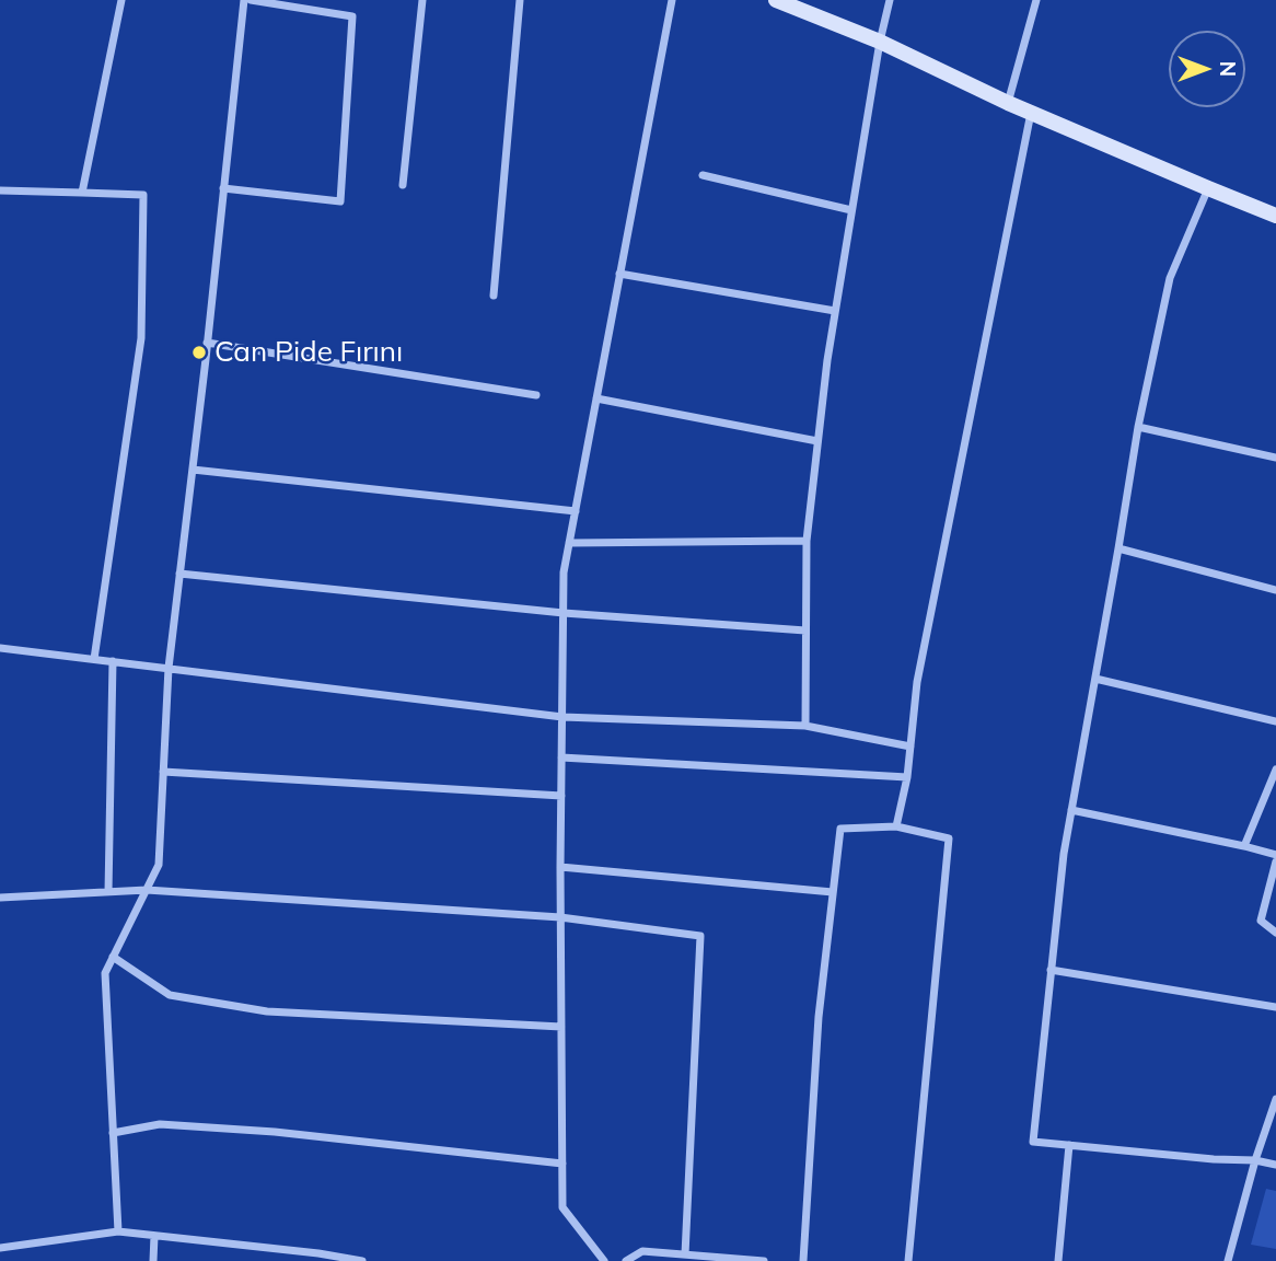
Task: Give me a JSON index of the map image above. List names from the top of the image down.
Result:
{
  "places": ["Can Pide Fırını"],
  "north": "right"
}
